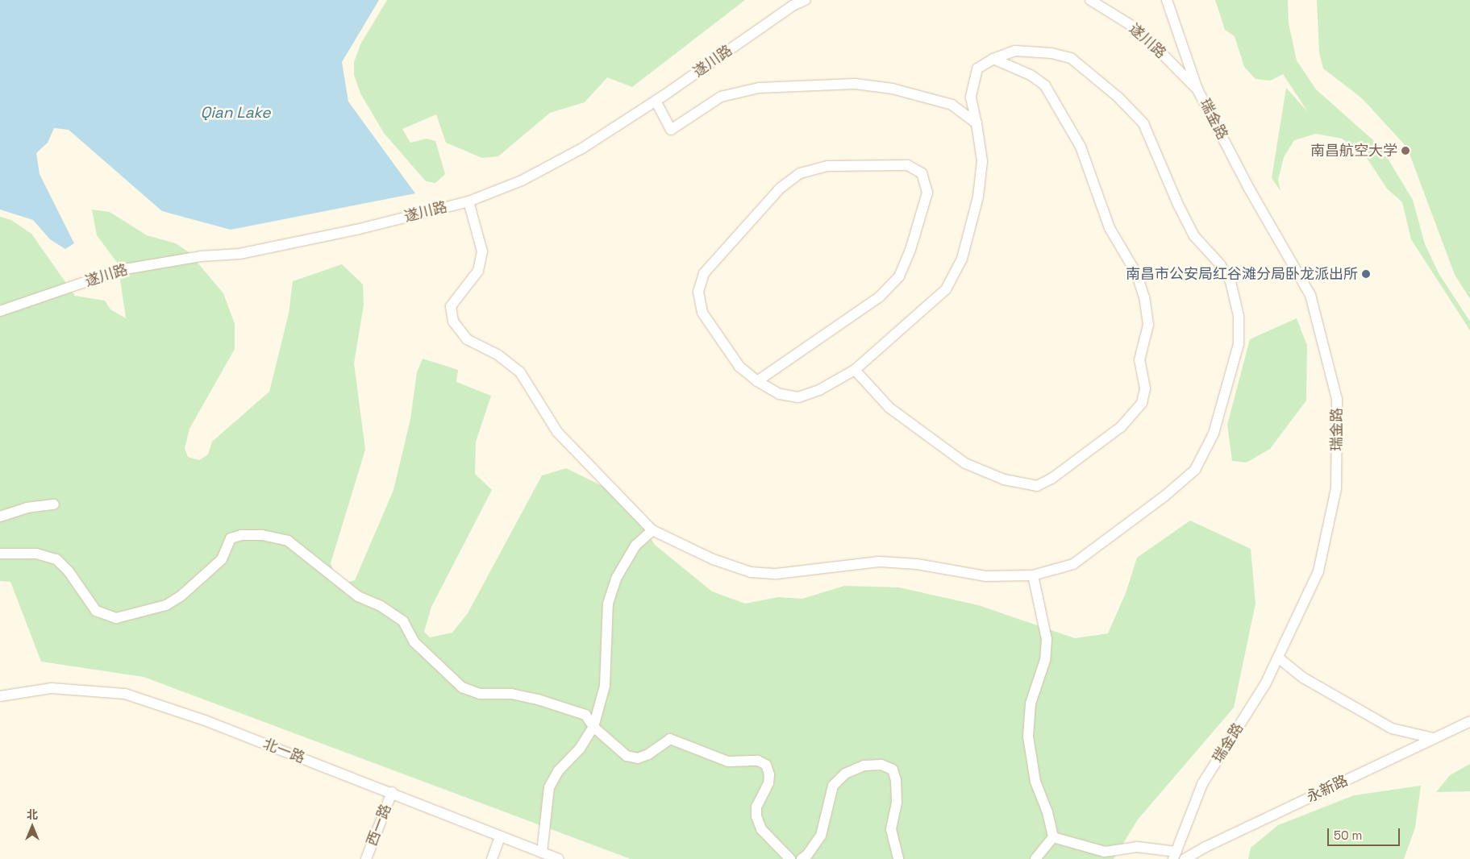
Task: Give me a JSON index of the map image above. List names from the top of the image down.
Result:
{
  "streets": {
    "street": [
      "遂川路",
      "瑞金路",
      "北一路",
      "永新路",
      "西一路"
    ]
  },
  "crossings": [
    ["遂川路", "瑞金路"],
    ["北一路", "西一路"]
  ],
  "water": ["Qian Lake"],
  "places": ["南昌航空大学", "南昌市公安局红谷滩分局卧龙派出所"],
  "scale_bar": "50 m",
  "north": "top"
}
